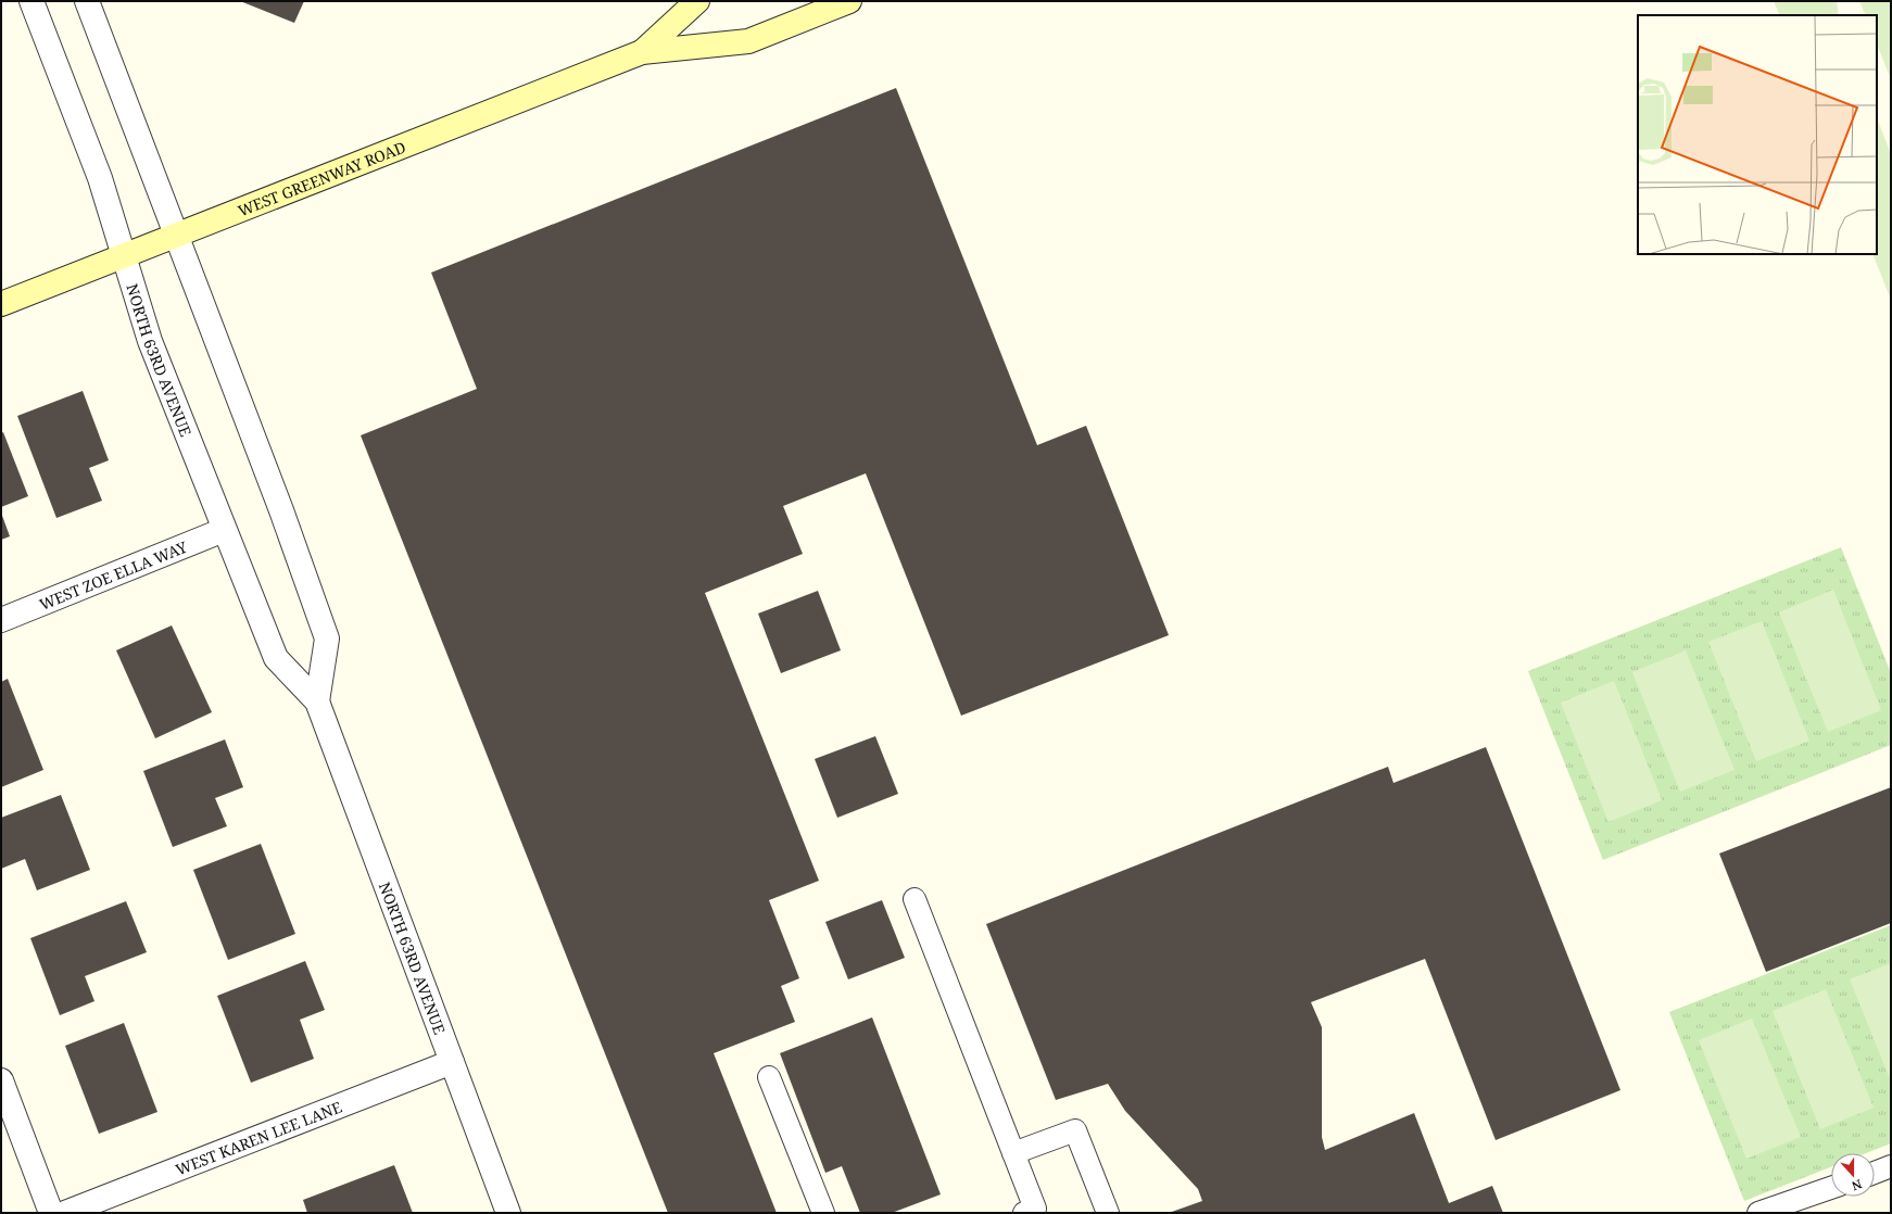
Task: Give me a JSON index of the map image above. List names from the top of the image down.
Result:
{
  "streets": {
    "main road": ["WEST GREENWAY ROAD"],
    "street": ["NORTH 63RD AVENUE", "WEST ZOE ELLA WAY", "WEST KAREN LEE LANE"]
  },
  "crossings": [
    ["WEST GREENWAY ROAD", "NORTH 63RD AVENUE"],
    ["NORTH 63RD AVENUE", "WEST ZOE ELLA WAY"],
    ["NORTH 63RD AVENUE", "WEST KAREN LEE LANE"]
  ],
  "north": "bottom"
}
